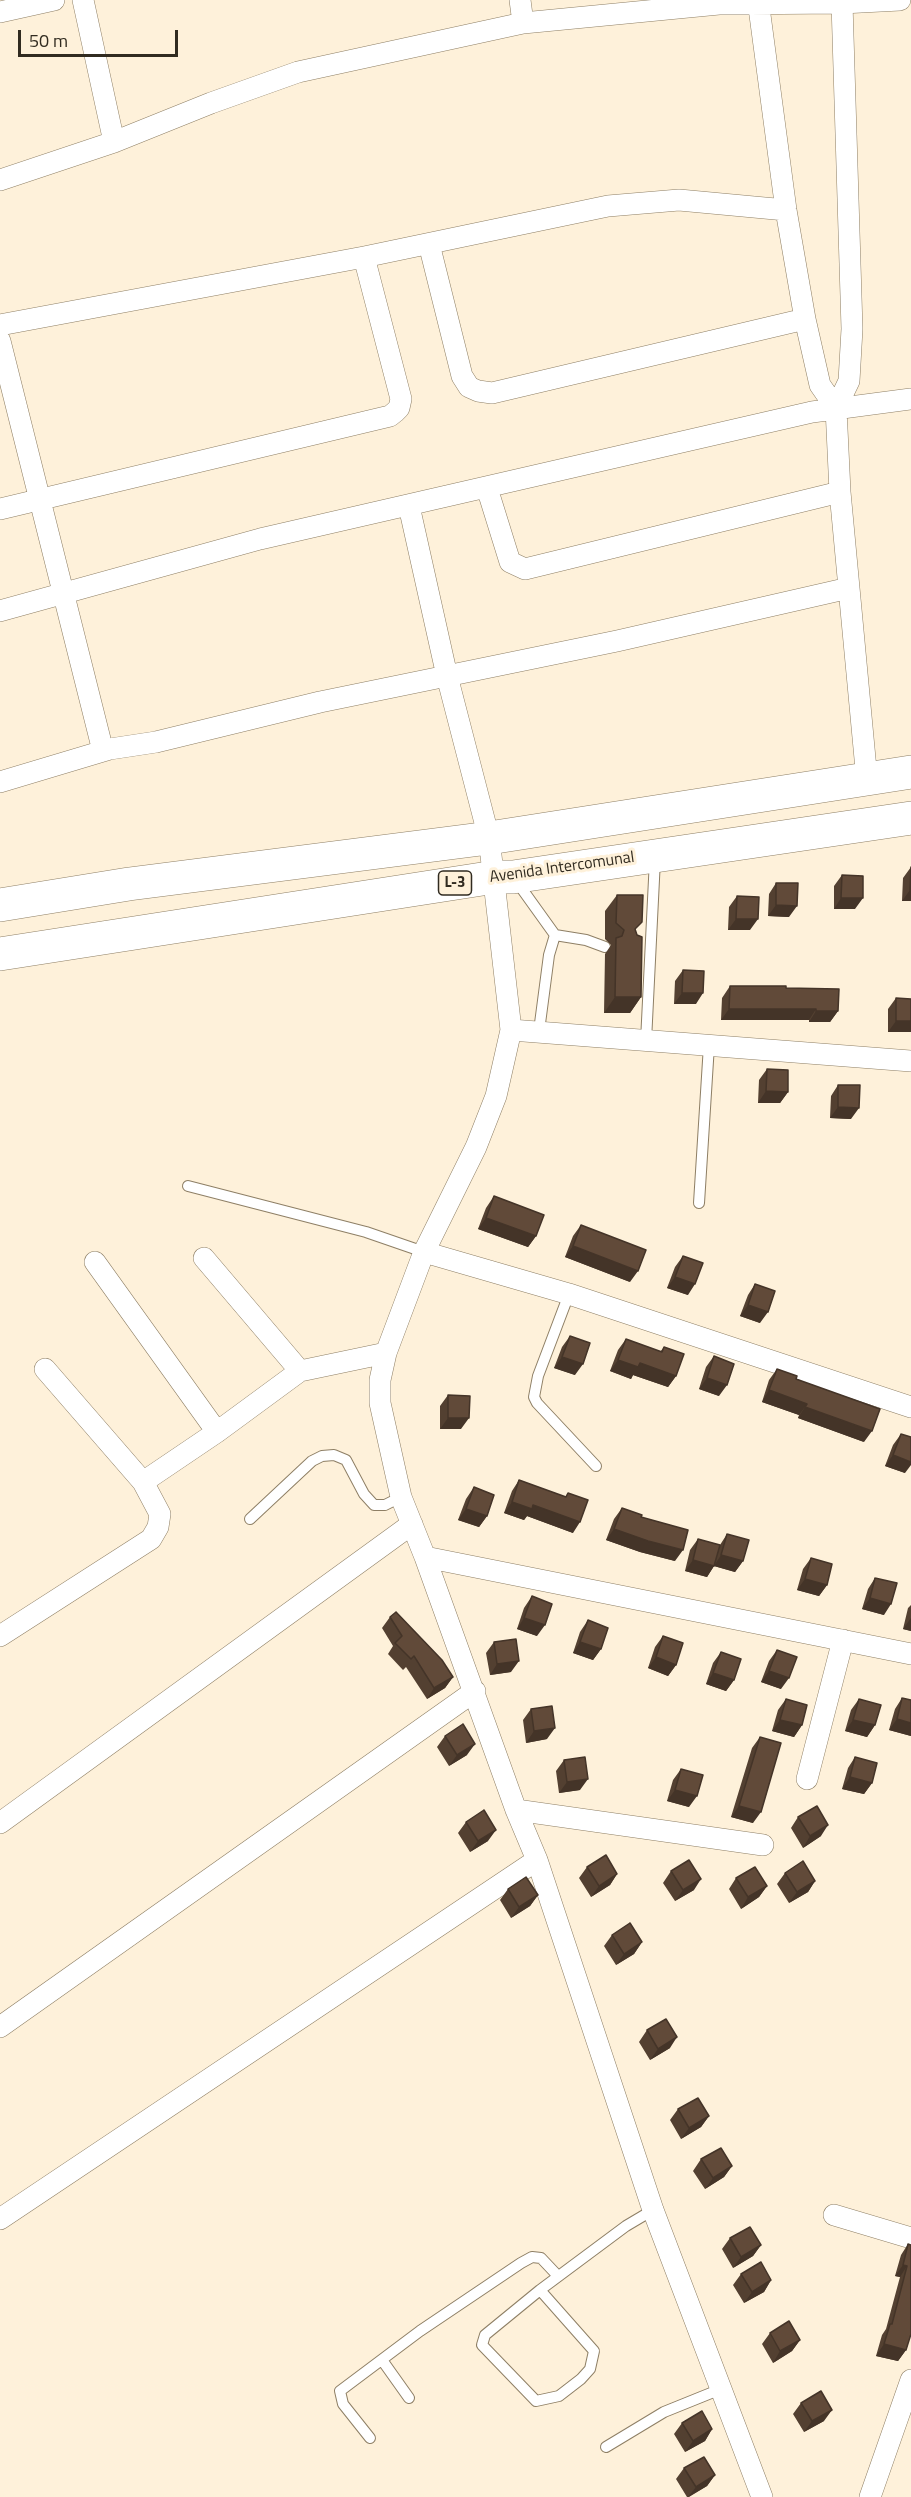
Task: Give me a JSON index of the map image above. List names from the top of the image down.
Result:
{
  "streets": {
    "main road": ["Avenida Intercomunal", "L-3"]
  },
  "scale_bar": "50 m"
}
